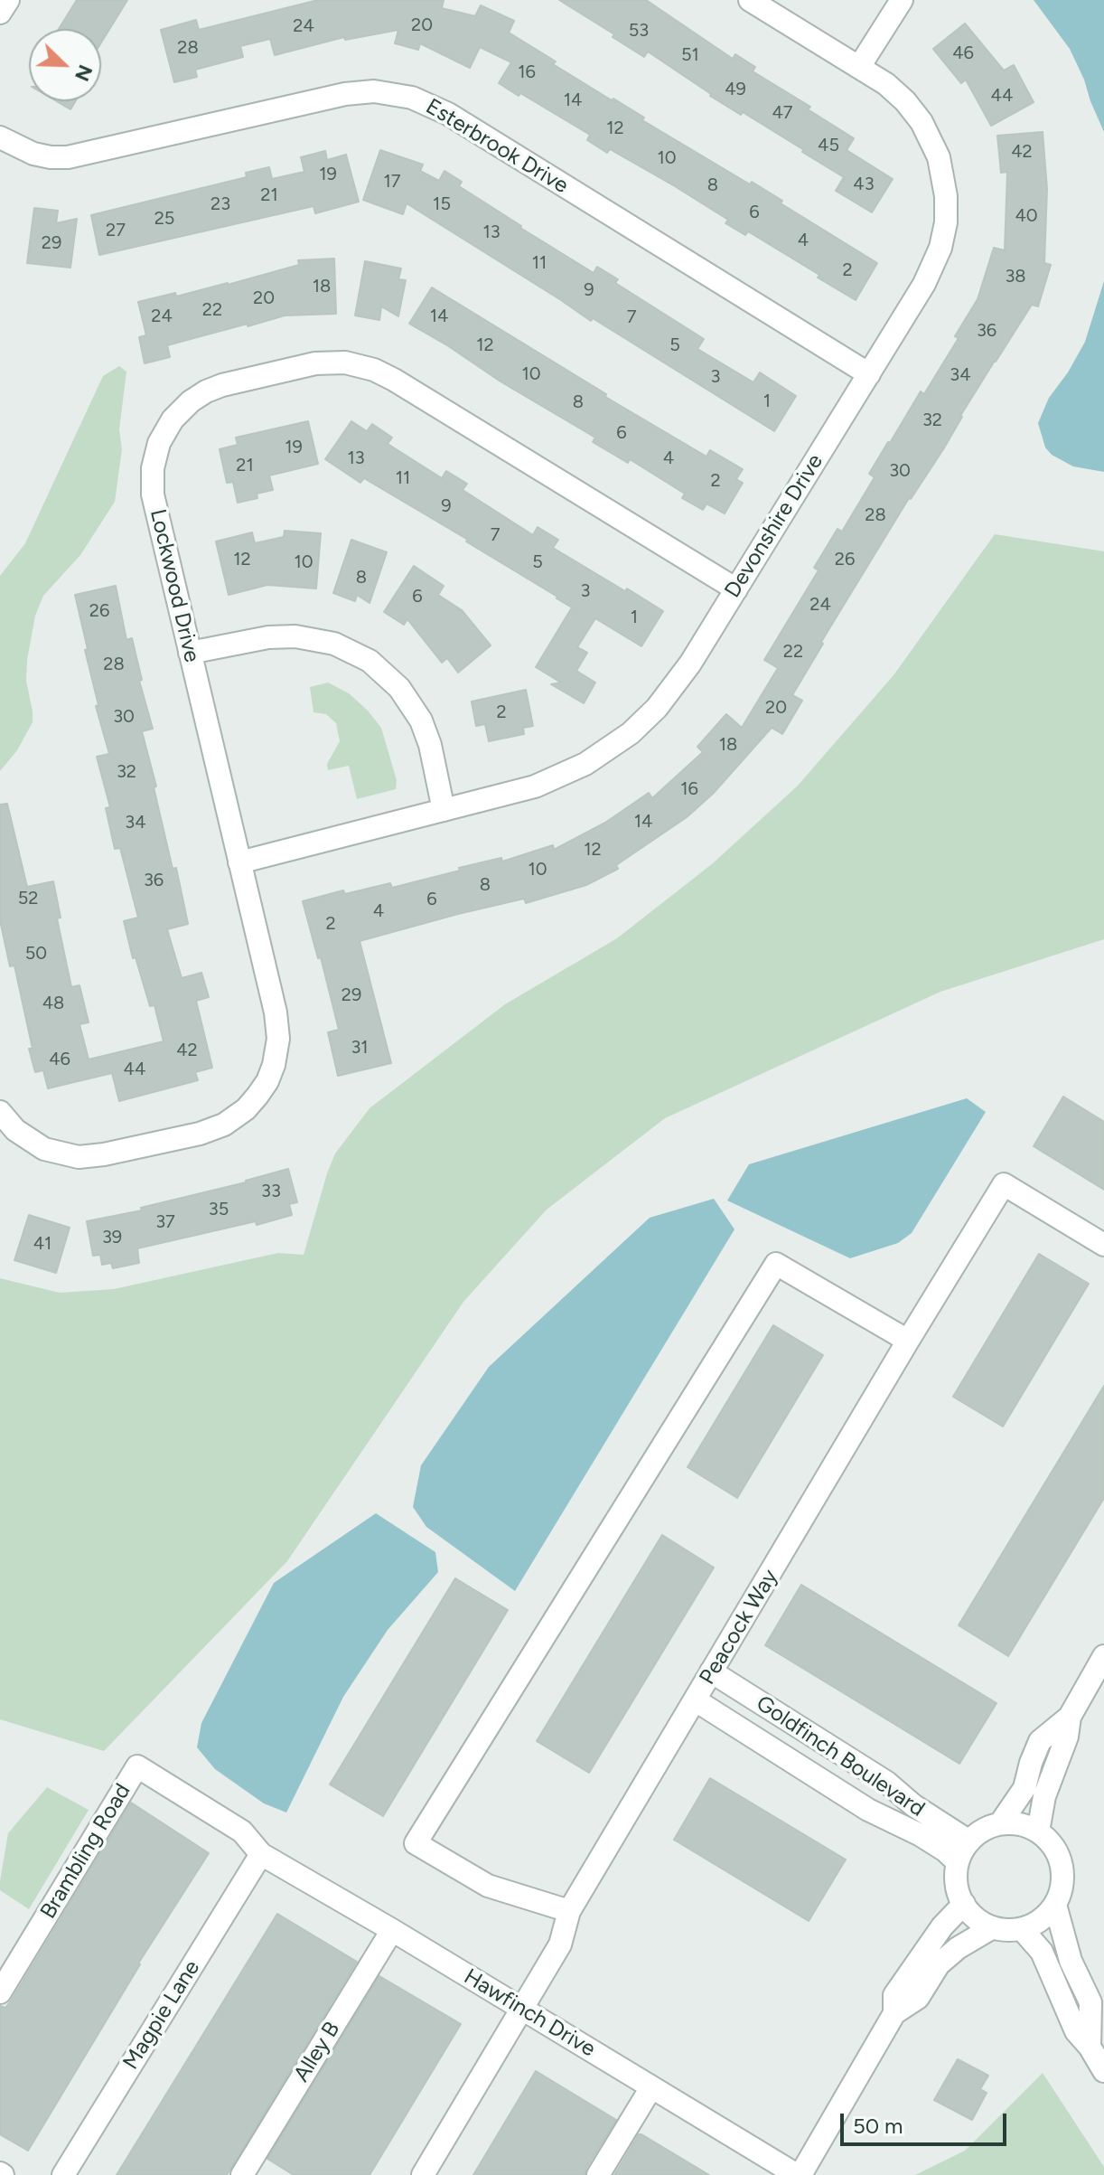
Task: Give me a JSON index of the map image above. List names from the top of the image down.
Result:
{
  "streets": {
    "street": [
      "Esterbrook Drive",
      "Devonshire Drive",
      "Lockwood Drive",
      "Peacock Way",
      "Goldfinch Boulevard",
      "Brambling Road",
      "Hawfinch Drive",
      "Magpie Lane",
      "Alley B"
    ]
  },
  "crossings": [
    ["Esterbrook Drive", "Devonshire Drive"],
    ["Devonshire Drive", "Lockwood Drive"],
    ["Peacock Way", "Goldfinch Boulevard"],
    ["Peacock Way", "Hawfinch Drive"],
    ["Brambling Road", "Hawfinch Drive"],
    ["Brambling Road", "Magpie Lane"],
    ["Hawfinch Drive", "Magpie Lane"],
    ["Hawfinch Drive", "Alley B"]
  ],
  "house_numbers": [
    "20",
    "24",
    "53",
    "28",
    "46",
    "51",
    "16",
    "49",
    "44",
    "14",
    "47",
    "12",
    "45",
    "42",
    "10",
    "19",
    "17",
    "43",
    "8",
    "21",
    "23",
    "15",
    "6",
    "40",
    "25",
    "27",
    "13",
    "4",
    "29",
    "11",
    "2",
    "38",
    "18",
    "9",
    "20",
    "22",
    "24",
    "14",
    "7",
    "36",
    "12",
    "5",
    "10",
    "34",
    "3",
    "1",
    "8",
    "32",
    "6",
    "19",
    "13",
    "4",
    "21",
    "30",
    "11",
    "2",
    "9",
    "28",
    "7",
    "12",
    "26",
    "10",
    "5",
    "8",
    "3",
    "6",
    "24",
    "26",
    "1",
    "22",
    "28",
    "20",
    "2",
    "30",
    "18",
    "32",
    "16",
    "14",
    "34",
    "12",
    "10",
    "36",
    "8",
    "52",
    "6",
    "4",
    "2",
    "50",
    "29",
    "48",
    "31",
    "42",
    "46",
    "44",
    "33",
    "35",
    "37",
    "39",
    "41"
  ],
  "scale_bar": "50 m",
  "north": "bottom right"
}
